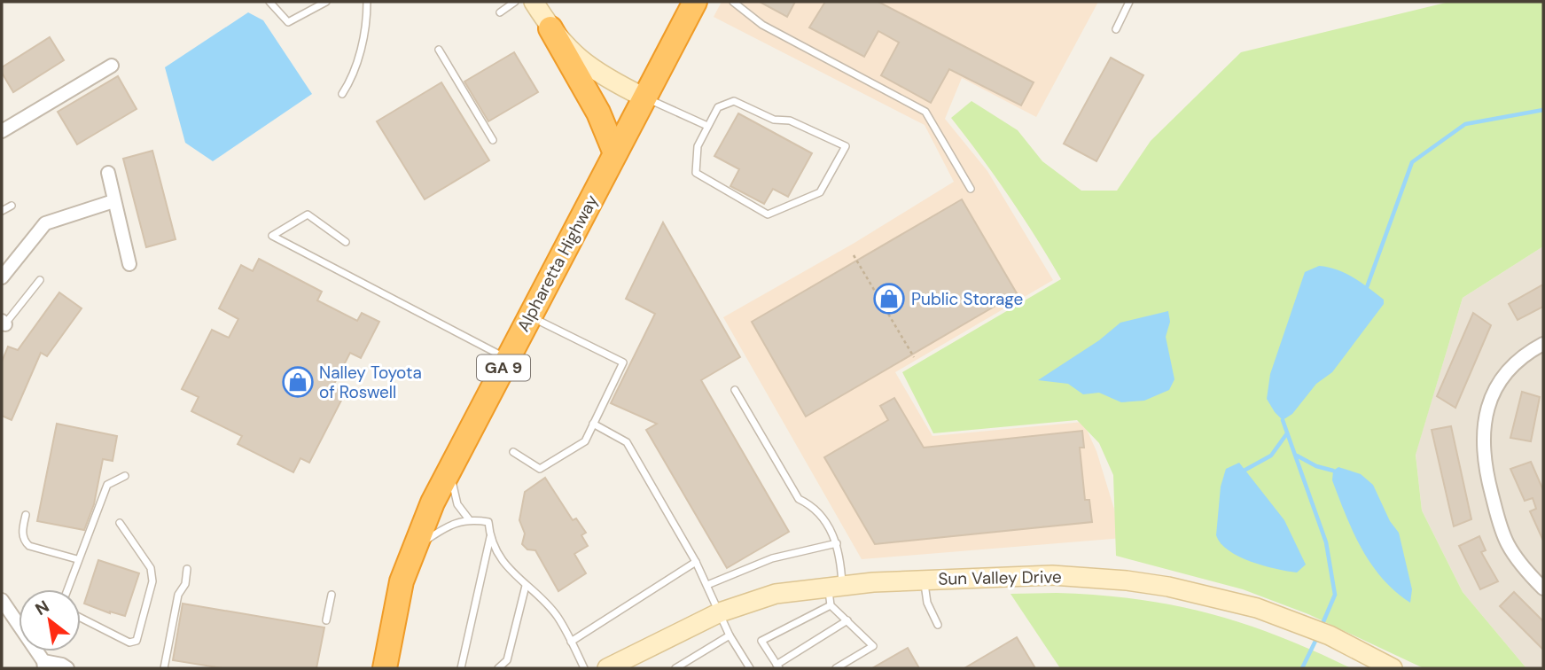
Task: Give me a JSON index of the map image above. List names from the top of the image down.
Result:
{
  "streets": {
    "highway": ["Alpharetta Highway", "GA 9"],
    "street": ["Sun Valley Drive"]
  },
  "places": {
    "shop": ["Public Storage", "Nalley Toyota of Roswell"]
  },
  "north": "top left"
}
